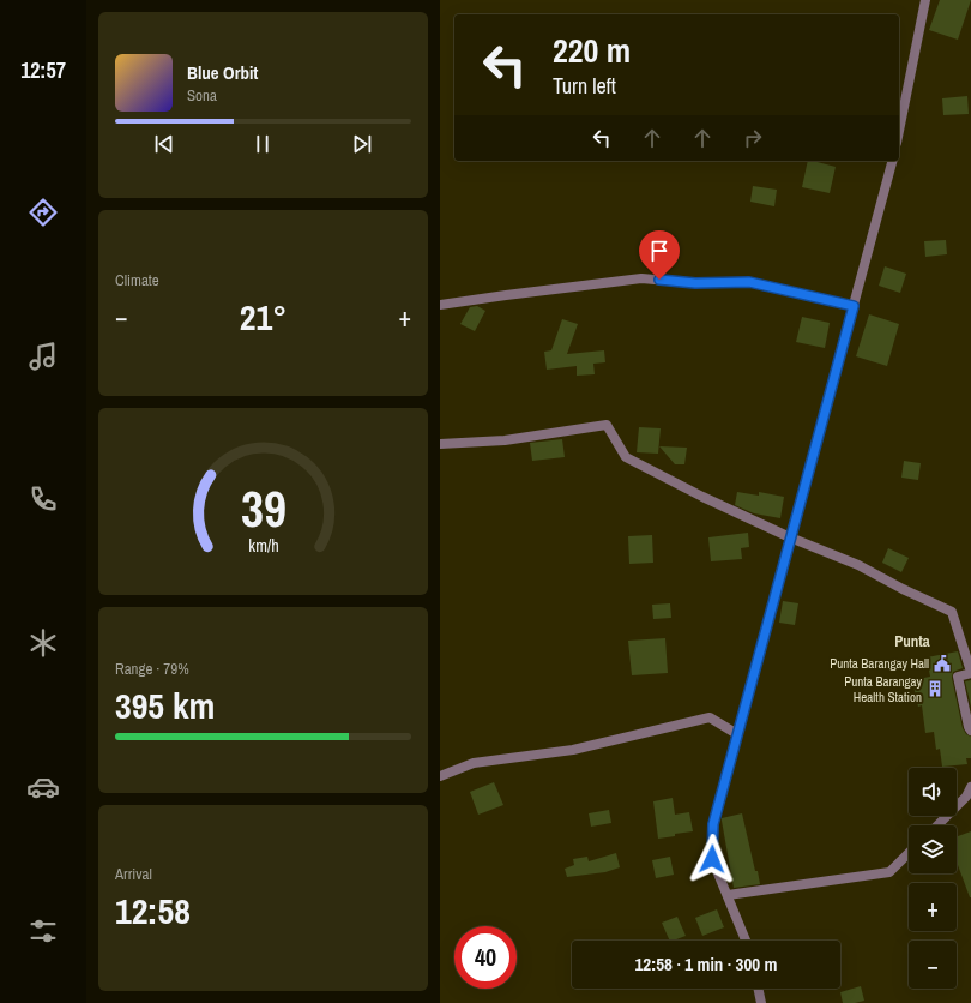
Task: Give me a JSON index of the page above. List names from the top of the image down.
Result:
{
  "districts": ["Punta"],
  "places": {
    "public building": ["Punta Barangay Hall"],
    "building": ["Punta Barangay Health Station"]
  },
  "page": {
    "tabs": "12:57",
    "turn": ["220 m", "Turn left"],
    "song": ["Blue Orbit", "Sona"],
    "tile": [
      "Climate",
      ["Range · 79%", "395 km"],
      ["Arrival", "12:58"]
    ],
    "heat": ["−", "21°", "+"],
    "map_buttons": ["+", "−"],
    "limit": "40",
    "trip": "12:58 · 1 min · 300 m",
    "gauge": ["39", "km/h"]
  }
}
